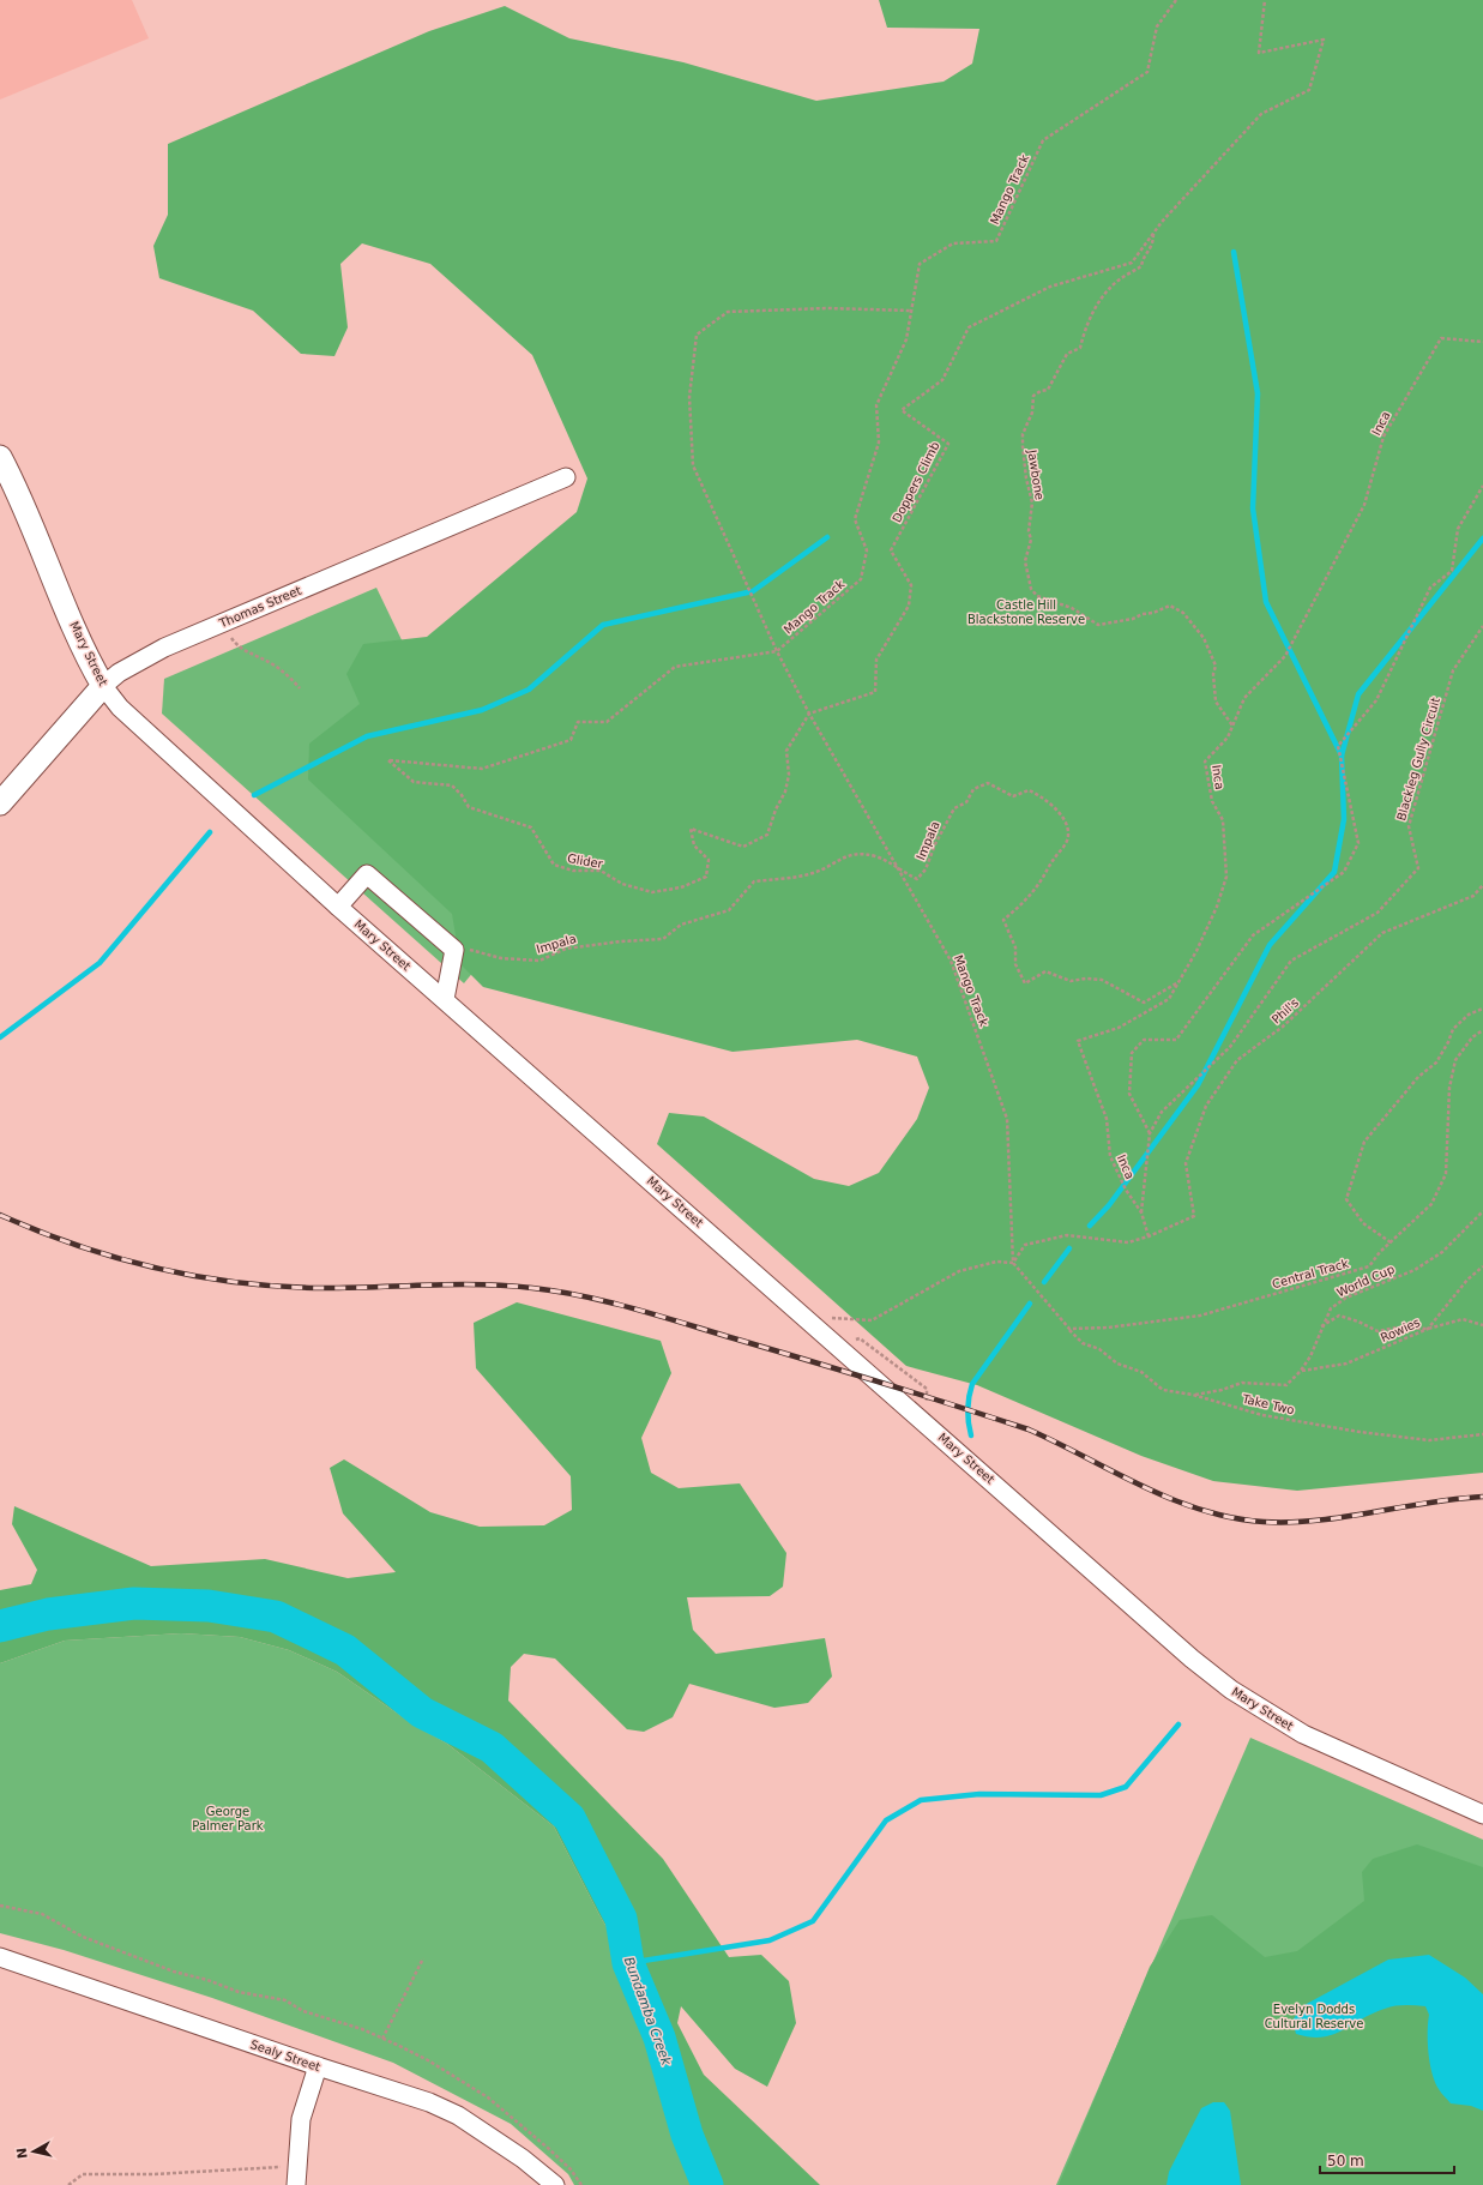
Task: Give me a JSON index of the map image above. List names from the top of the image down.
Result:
{
  "streets": {
    "main road": ["Thomas Street", "Mary Street"],
    "street": ["Sealy Street"],
    "path": [
      "Mango Track",
      "Inca",
      "Jawbone",
      "Doppers Climb",
      "Blackleg Gully Circuit",
      "Impala",
      "Glider",
      "Phil's",
      "Central Track",
      "World Cup",
      "Rowies",
      "Take Two"
    ]
  },
  "crossings": [
    ["Mango Track", "Doppers Climb"],
    ["Mango Track", "Impala"],
    ["Mango Track", "Glider"],
    ["Inca", "Jawbone"],
    ["Inca", "Blackleg Gully Circuit"],
    ["Inca", "Impala"],
    ["Inca", "Phil's"],
    ["Jawbone", "Doppers Climb"],
    ["Doppers Climb", "Glider"],
    ["Thomas Street", "Mary Street"],
    ["Central Track", "Take Two"],
    ["World Cup", "Rowies"],
    ["World Cup", "Take Two"]
  ],
  "water": ["Bundamba Creek"],
  "parks": ["Castle Hill Blackstone Reserve", "George Palmer Park", "Evelyn Dodds Cultural Reserve"],
  "scale_bar": "50 m",
  "north": "left"
}
